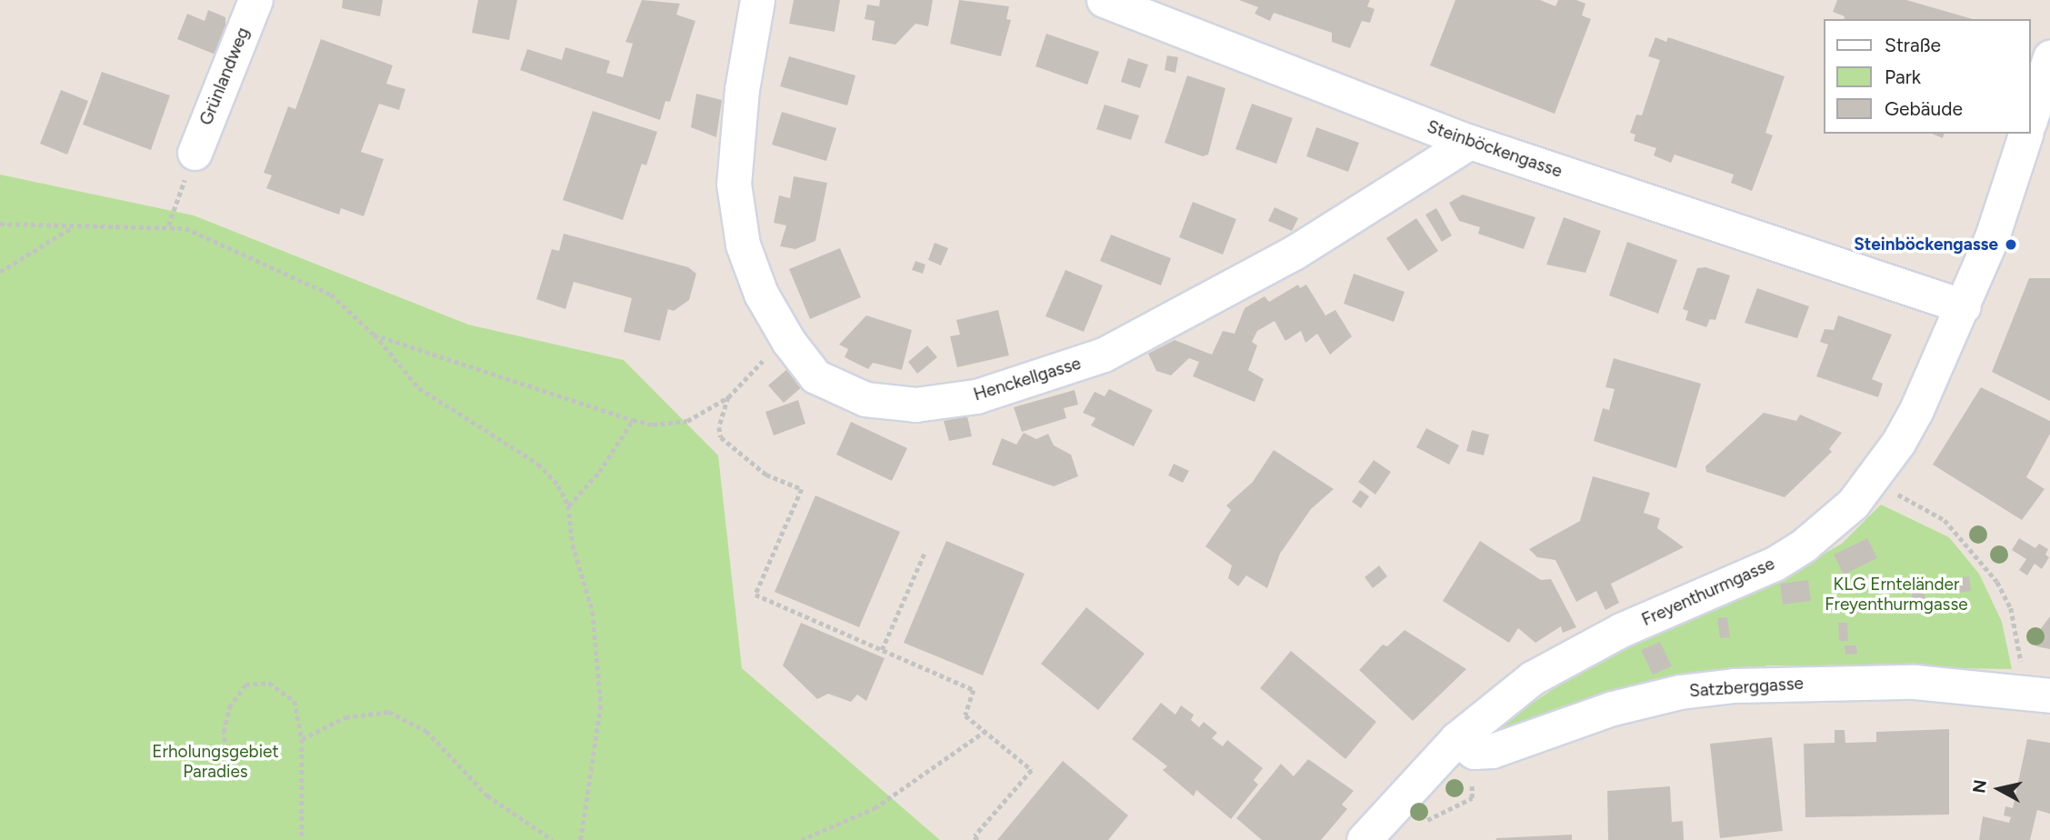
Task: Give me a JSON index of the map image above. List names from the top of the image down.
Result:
{
  "streets": {
    "street": [
      "Grünlandweg",
      "Steinböckengasse",
      "Henckellgasse",
      "Freyenthurmgasse",
      "Satzberggasse"
    ]
  },
  "crossings": [
    ["Steinböckengasse", "Henckellgasse"],
    ["Steinböckengasse", "Freyenthurmgasse"],
    ["Freyenthurmgasse", "Satzberggasse"]
  ],
  "parks": ["KLG Ernteländer Freyenthurmgasse", "Erholungsgebiet Paradies"],
  "places": ["Steinböckengasse"],
  "legend": ["Straße", "Park", "Gebäude"],
  "north": "left"
}
